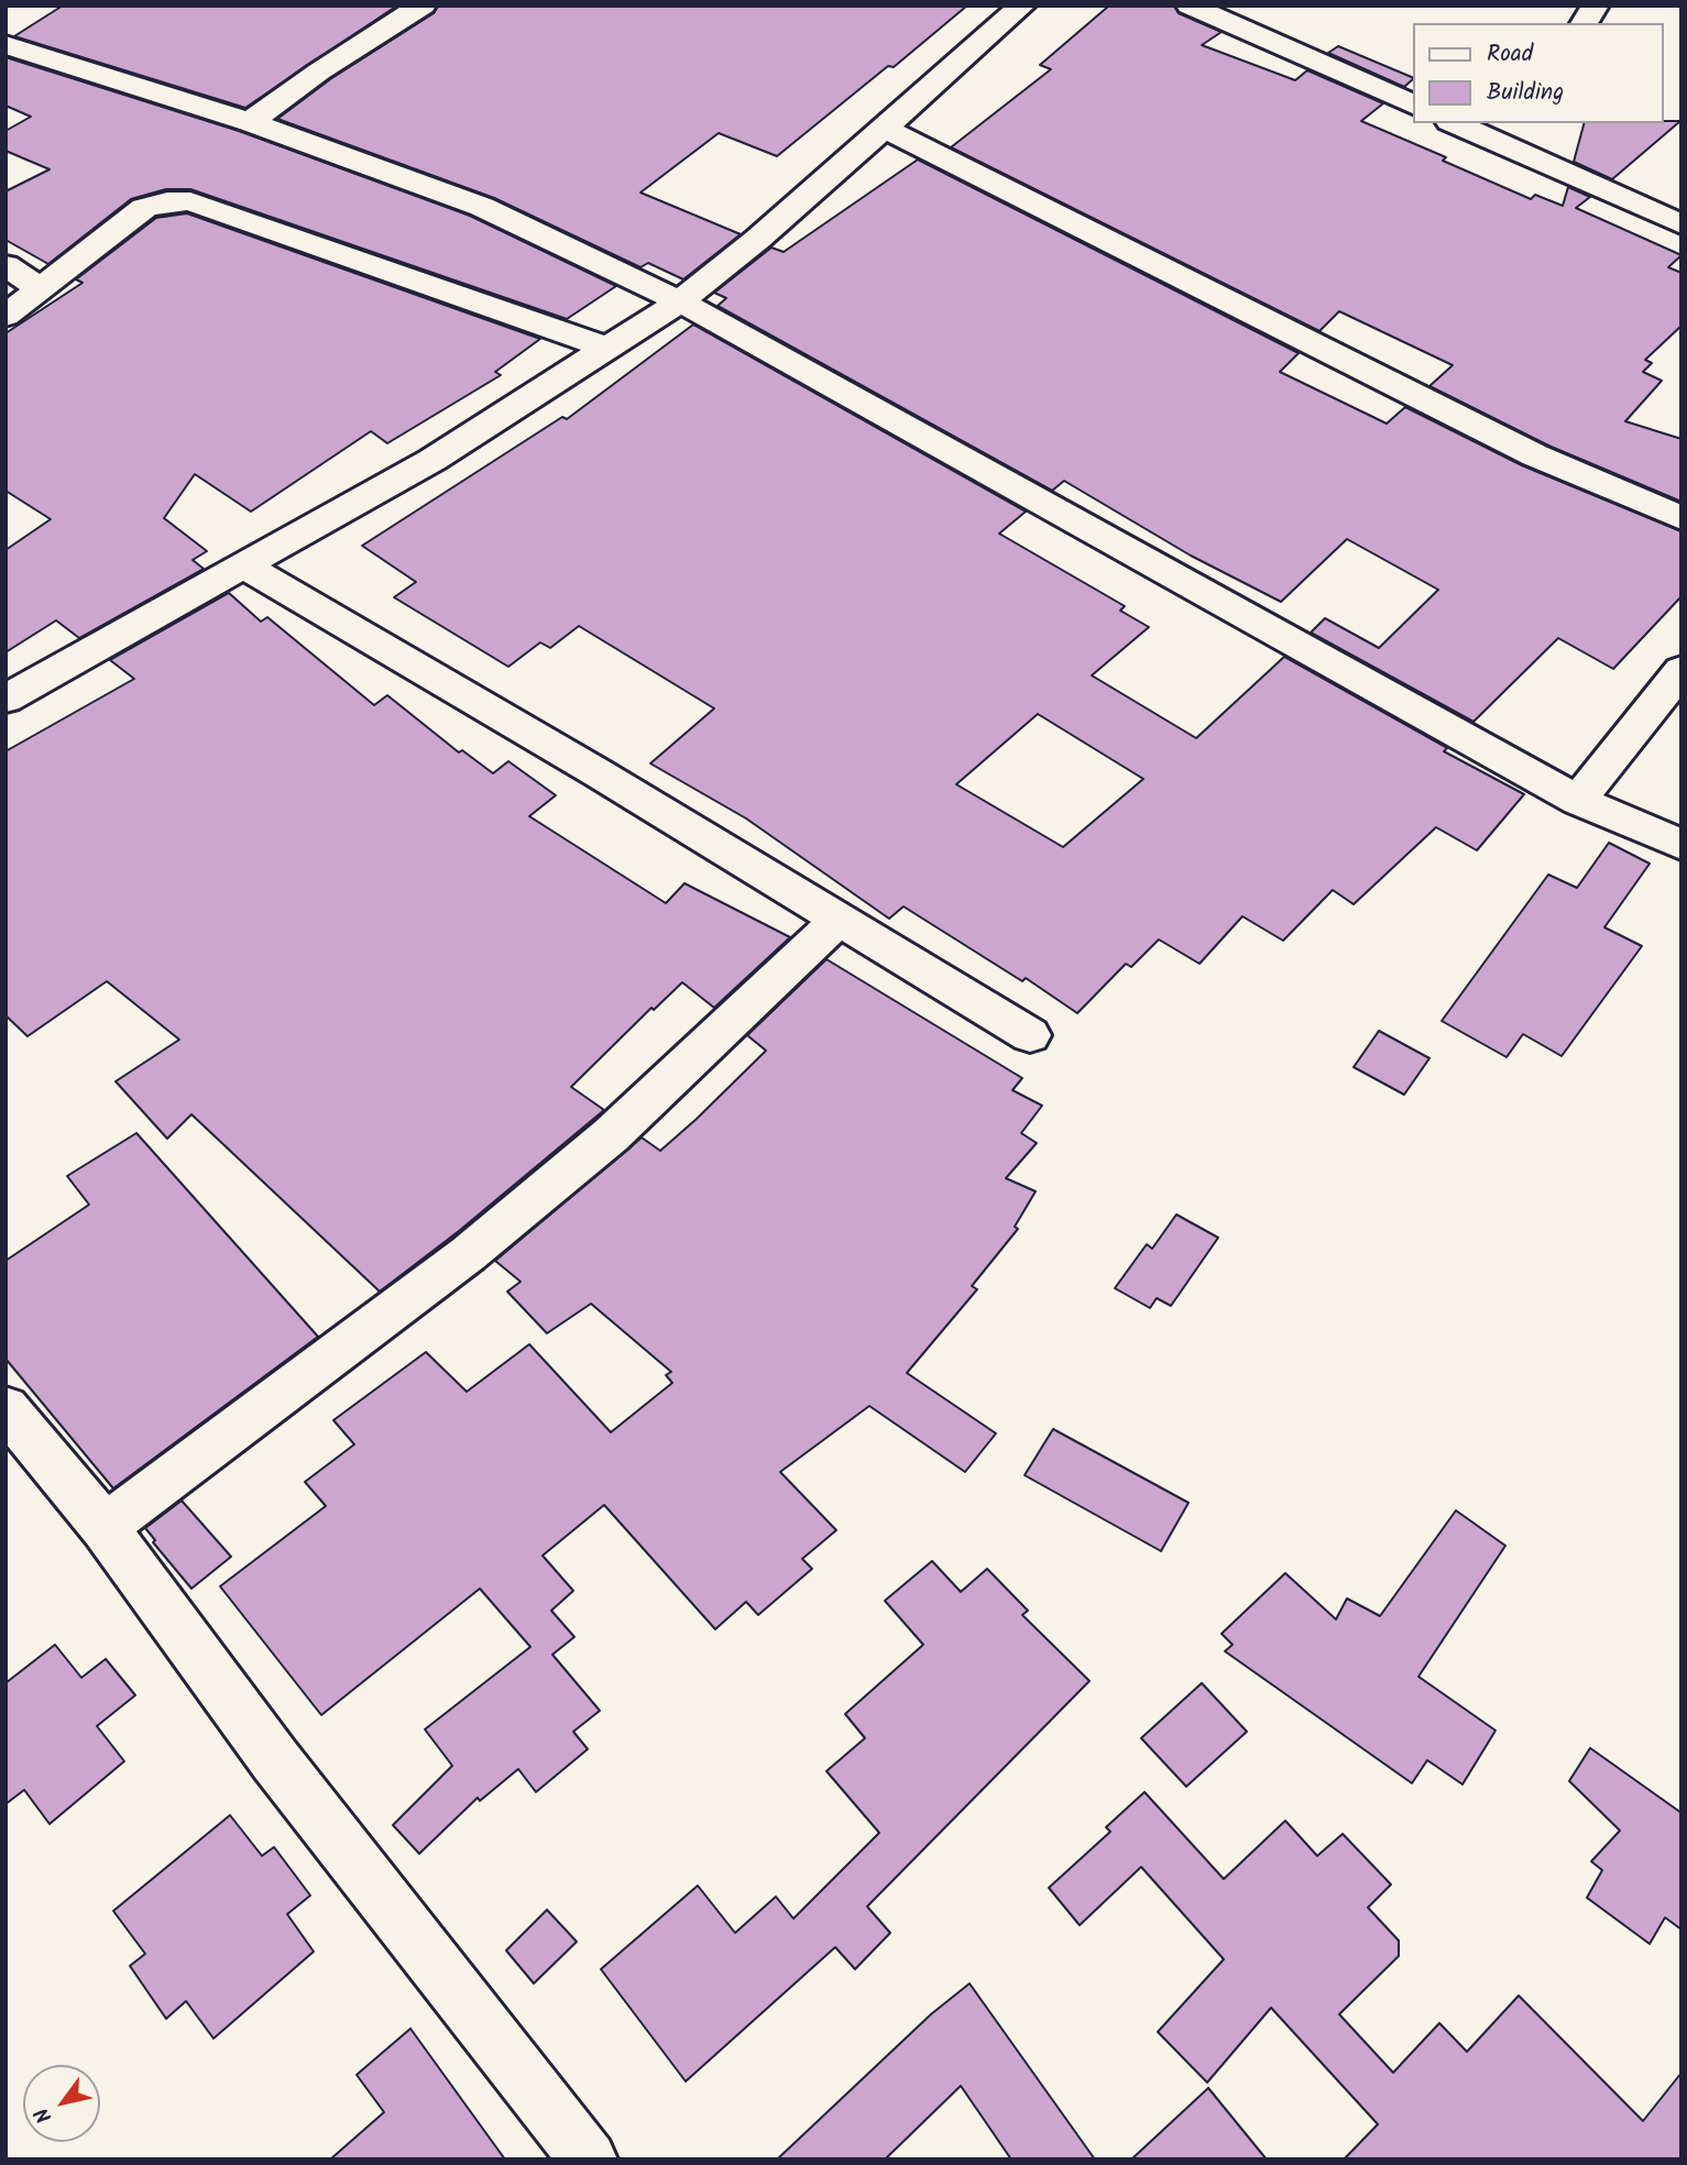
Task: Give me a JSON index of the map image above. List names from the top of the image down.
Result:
{
  "legend": ["Road", "Building"],
  "north": "bottom left"
}
